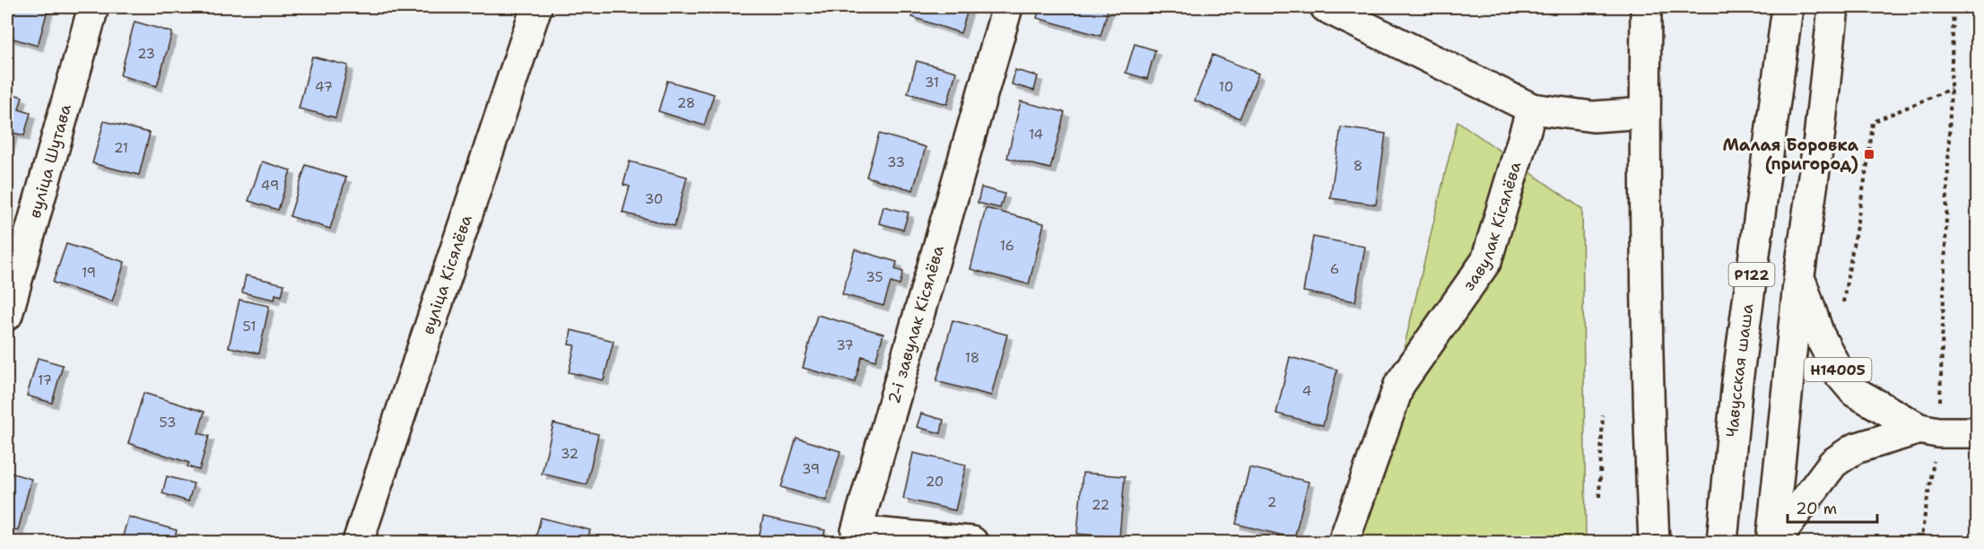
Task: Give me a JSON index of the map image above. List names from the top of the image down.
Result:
{
  "streets": {
    "street": [
      "вуліца Шутава",
      "завулак Кісялёва",
      "вуліца Кісялёва",
      "Р122",
      "2-і завулак Кісялёва",
      "Н14005",
      "Чавусская шаша"
    ]
  },
  "crossings": [
    ["Р122", "Н14005"]
  ],
  "places": {
    "transit": ["Малая Боровка (пригород)"]
  },
  "house_numbers": [
    "23",
    "31",
    "47",
    "10",
    "28",
    "14",
    "21",
    "33",
    "8",
    "49",
    "30",
    "16",
    "6",
    "19",
    "35",
    "51",
    "37",
    "18",
    "17",
    "4",
    "53",
    "32",
    "39",
    "20",
    "2",
    "22"
  ],
  "scale_bar": "20 m"
}
